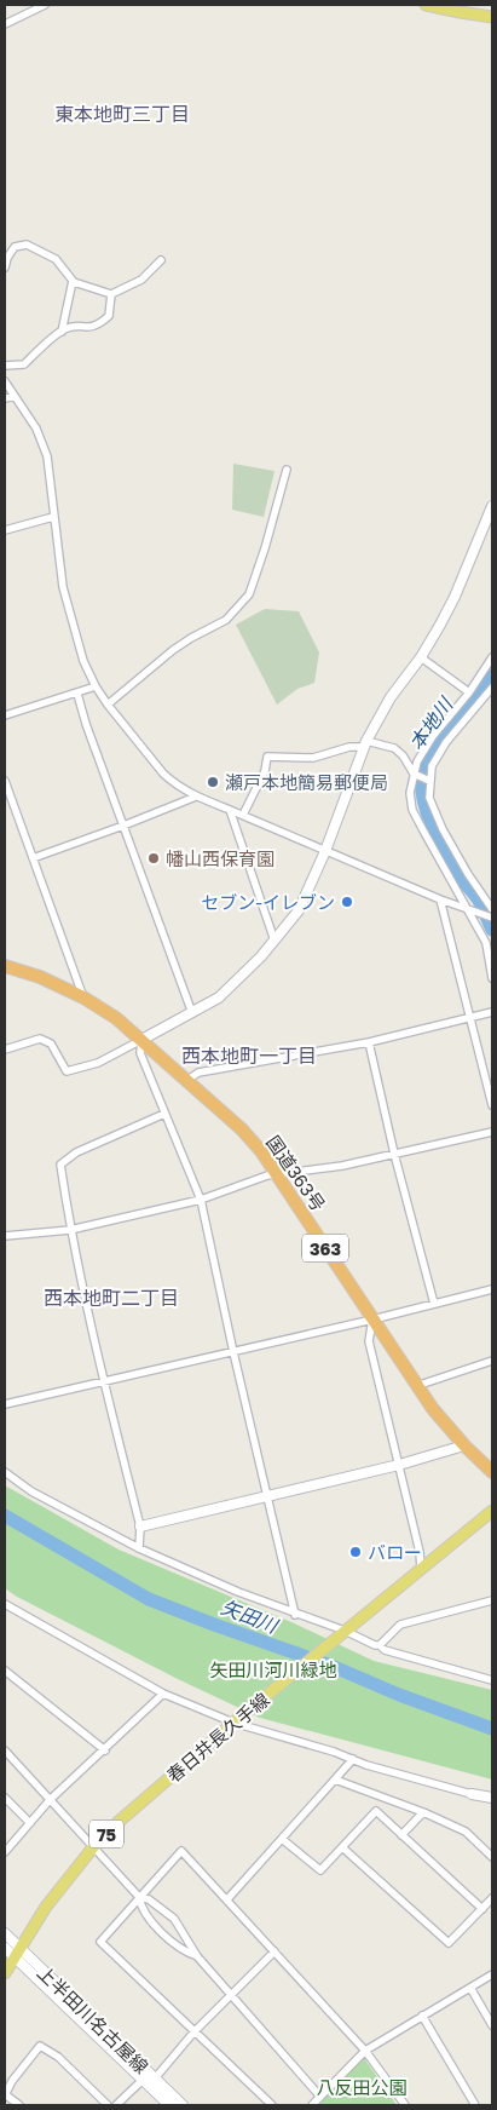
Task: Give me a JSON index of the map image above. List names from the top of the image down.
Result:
{
  "streets": {
    "highway": ["国道363号", "363"],
    "main road": ["春日井長久手線", "75"],
    "street": ["上半田川名古屋線"]
  },
  "crossings": [
    ["春日井長久手線", "上半田川名古屋線"]
  ],
  "districts": ["東本地町三丁目", "西本地町一丁目", "西本地町二丁目"],
  "water": ["本地川", "矢田川"],
  "parks": ["矢田川河川緑地", "八反田公園"],
  "places": [
    "瀬戸本地簡易郵便局",
    "幡山西保育園",
    "セブン-イレブン",
    "バロー"
  ]
}
